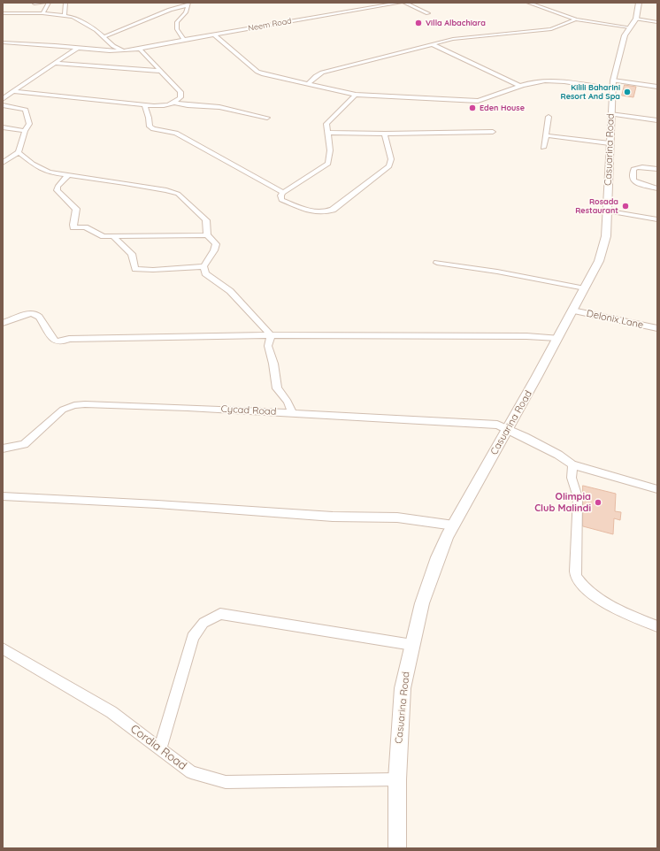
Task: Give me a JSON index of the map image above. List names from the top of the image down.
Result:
{
  "streets": {
    "street": [
      "Neem Road",
      "Casuarina Road",
      "Delonix Lane",
      "Cycad Road",
      "Cordia Road"
    ]
  },
  "crossings": [
    ["Casuarina Road", "Delonix Lane"],
    ["Casuarina Road", "Cycad Road"],
    ["Casuarina Road", "Cordia Road"]
  ],
  "places": [
    "Villa Albachiara",
    "Kilili Baharini Resort And Spa",
    "Eden House",
    "Rosada Restaurant",
    "Olimpia Club Malindi"
  ]
}
